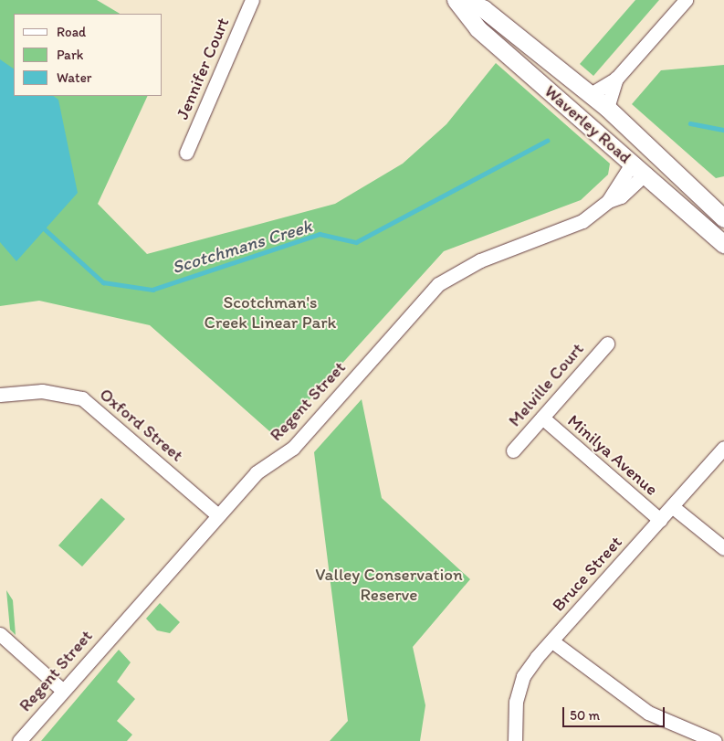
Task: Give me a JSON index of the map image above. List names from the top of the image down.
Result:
{
  "streets": {
    "main road": ["Waverley Road"],
    "street": [
      "Jennifer Court",
      "Melville Court",
      "Regent Street",
      "Oxford Street",
      "Minilya Avenue",
      "Bruce Street"
    ]
  },
  "crossings": [
    ["Waverley Road", "Regent Street"],
    ["Melville Court", "Minilya Avenue"],
    ["Regent Street", "Oxford Street"],
    ["Minilya Avenue", "Bruce Street"]
  ],
  "water": ["Scotchmans Creek"],
  "parks": ["Scotchman's Creek Linear Park", "Valley Conservation Reserve"],
  "legend": ["Road", "Park", "Water"],
  "scale_bar": "50 m"
}
